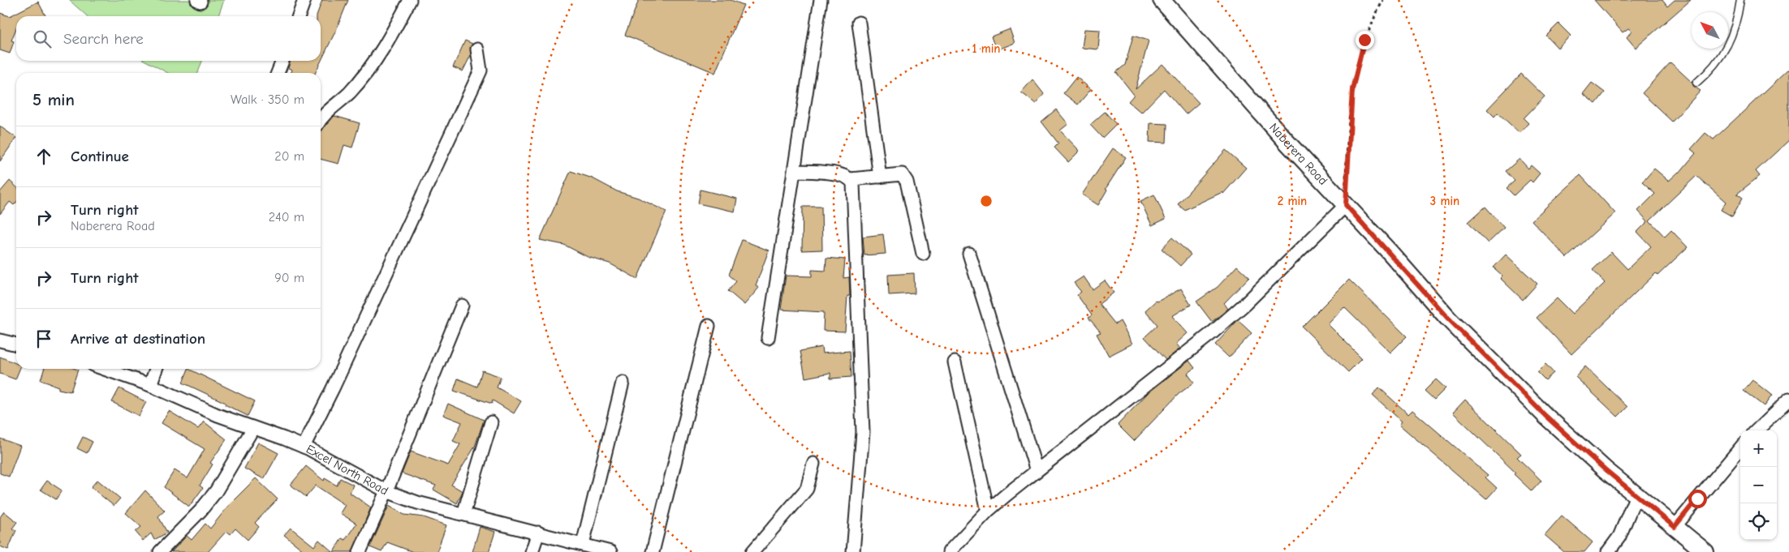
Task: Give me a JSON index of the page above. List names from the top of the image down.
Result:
{
  "streets": {
    "street": ["Naberera Road", "Excel North Road"]
  },
  "north": "top left",
  "page": {
    "search": "Search here",
    "heading": ["5 min", "Walk · 350 m"],
    "list": [
      ["Continue", "20 m"],
      ["Turn right", "Naberera Road", "240 m"],
      ["Turn right", "90 m"],
      "Arrive at destination"
    ],
    "map_buttons": ["+", "−"]
  },
  "rings": ["1 min", "2 min", "3 min"]
}
